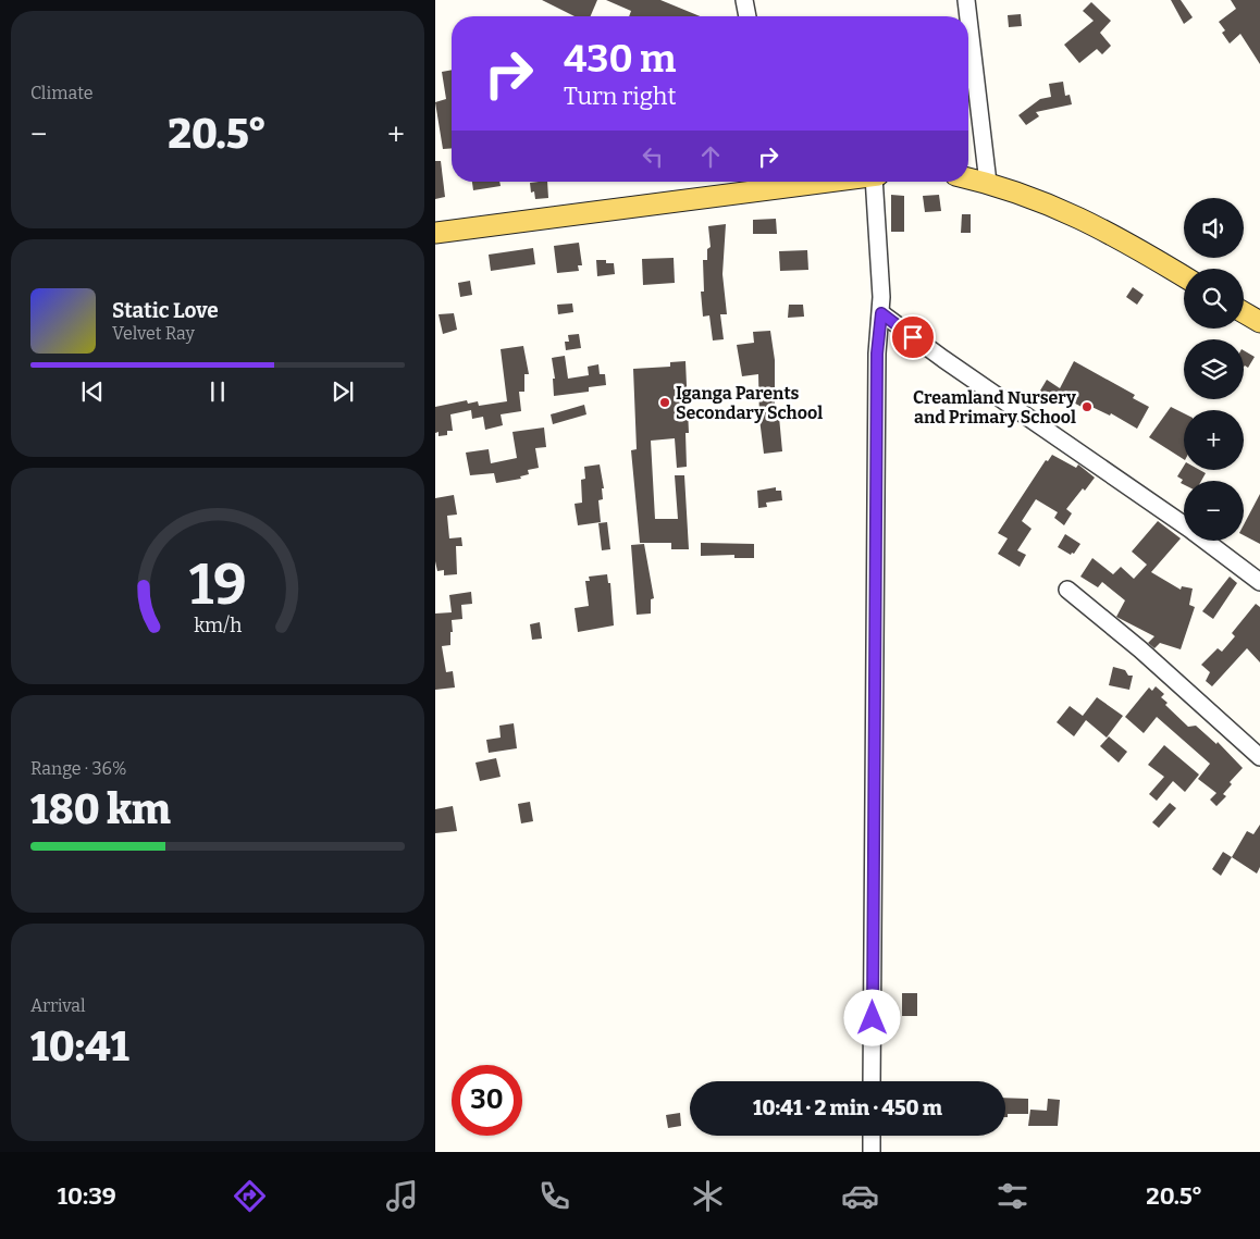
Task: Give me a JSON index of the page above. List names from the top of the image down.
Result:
{
  "places": ["Iganga Parents Secondary School", "Creamland Nursery and Primary School"],
  "page": {
    "tile": [
      "Climate",
      ["Range · 36%", "180 km"],
      ["Arrival", "10:41"]
    ],
    "turn": ["430 m", "Turn right"],
    "heat": ["−", "20.5°", "+"],
    "map_buttons": ["+", "−"],
    "song": ["Static Love", "Velvet Ray"],
    "limit": "30",
    "trip": "10:41 · 2 min · 450 m",
    "tabs": ["10:39", "20.5°"],
    "gauge": ["19", "km/h"]
  }
}
